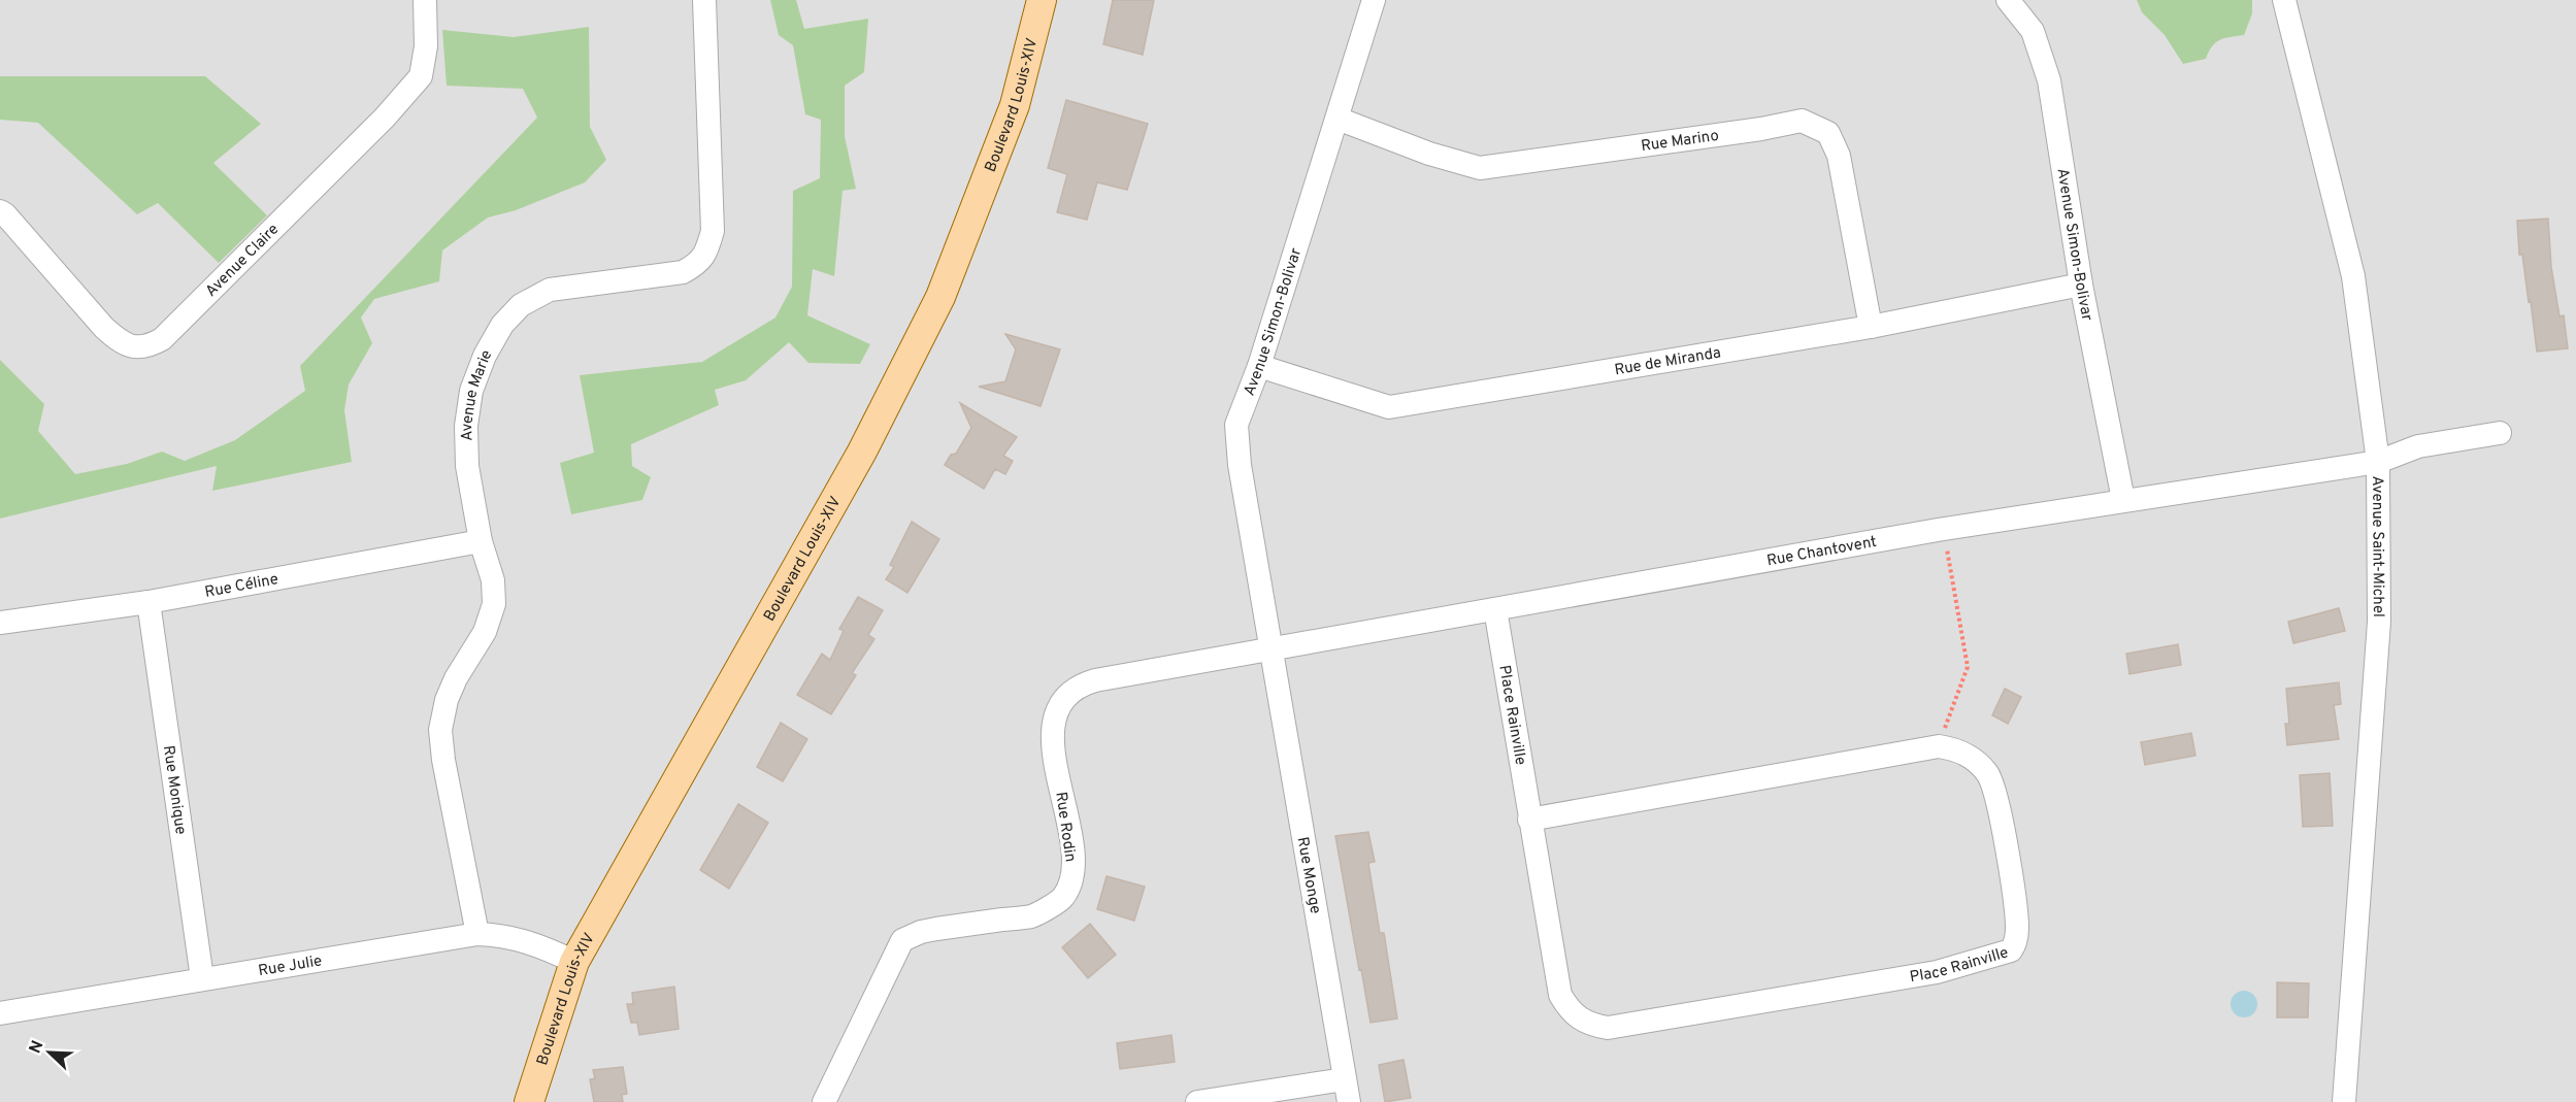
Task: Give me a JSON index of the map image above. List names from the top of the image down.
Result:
{
  "streets": {
    "main road": ["Boulevard Louis-XIV"],
    "street": [
      "Rue Marino",
      "Avenue Simon-Bolivar",
      "Avenue Claire",
      "Rue de Miranda",
      "Avenue Marie",
      "Avenue Saint-Michel",
      "Rue Chantovent",
      "Rue Céline",
      "Place Rainville",
      "Rue Monique",
      "Rue Rodin",
      "Rue Monge",
      "Rue Julie"
    ]
  },
  "crossings": [
    ["Boulevard Louis-XIV", "Rue Julie"],
    ["Rue Marino", "Avenue Simon-Bolivar"],
    ["Rue Marino", "Rue de Miranda"],
    ["Avenue Simon-Bolivar", "Rue de Miranda"],
    ["Avenue Simon-Bolivar", "Rue Chantovent"],
    ["Avenue Simon-Bolivar", "Rue Rodin"],
    ["Avenue Simon-Bolivar", "Rue Monge"],
    ["Avenue Marie", "Rue Céline"],
    ["Avenue Marie", "Rue Julie"],
    ["Avenue Saint-Michel", "Rue Chantovent"],
    ["Rue Chantovent", "Place Rainville"],
    ["Rue Chantovent", "Rue Rodin"],
    ["Rue Chantovent", "Rue Monge"],
    ["Rue Céline", "Rue Monique"],
    ["Rue Monique", "Rue Julie"],
    ["Rue Rodin", "Rue Monge"]
  ],
  "north": "top left"
}
